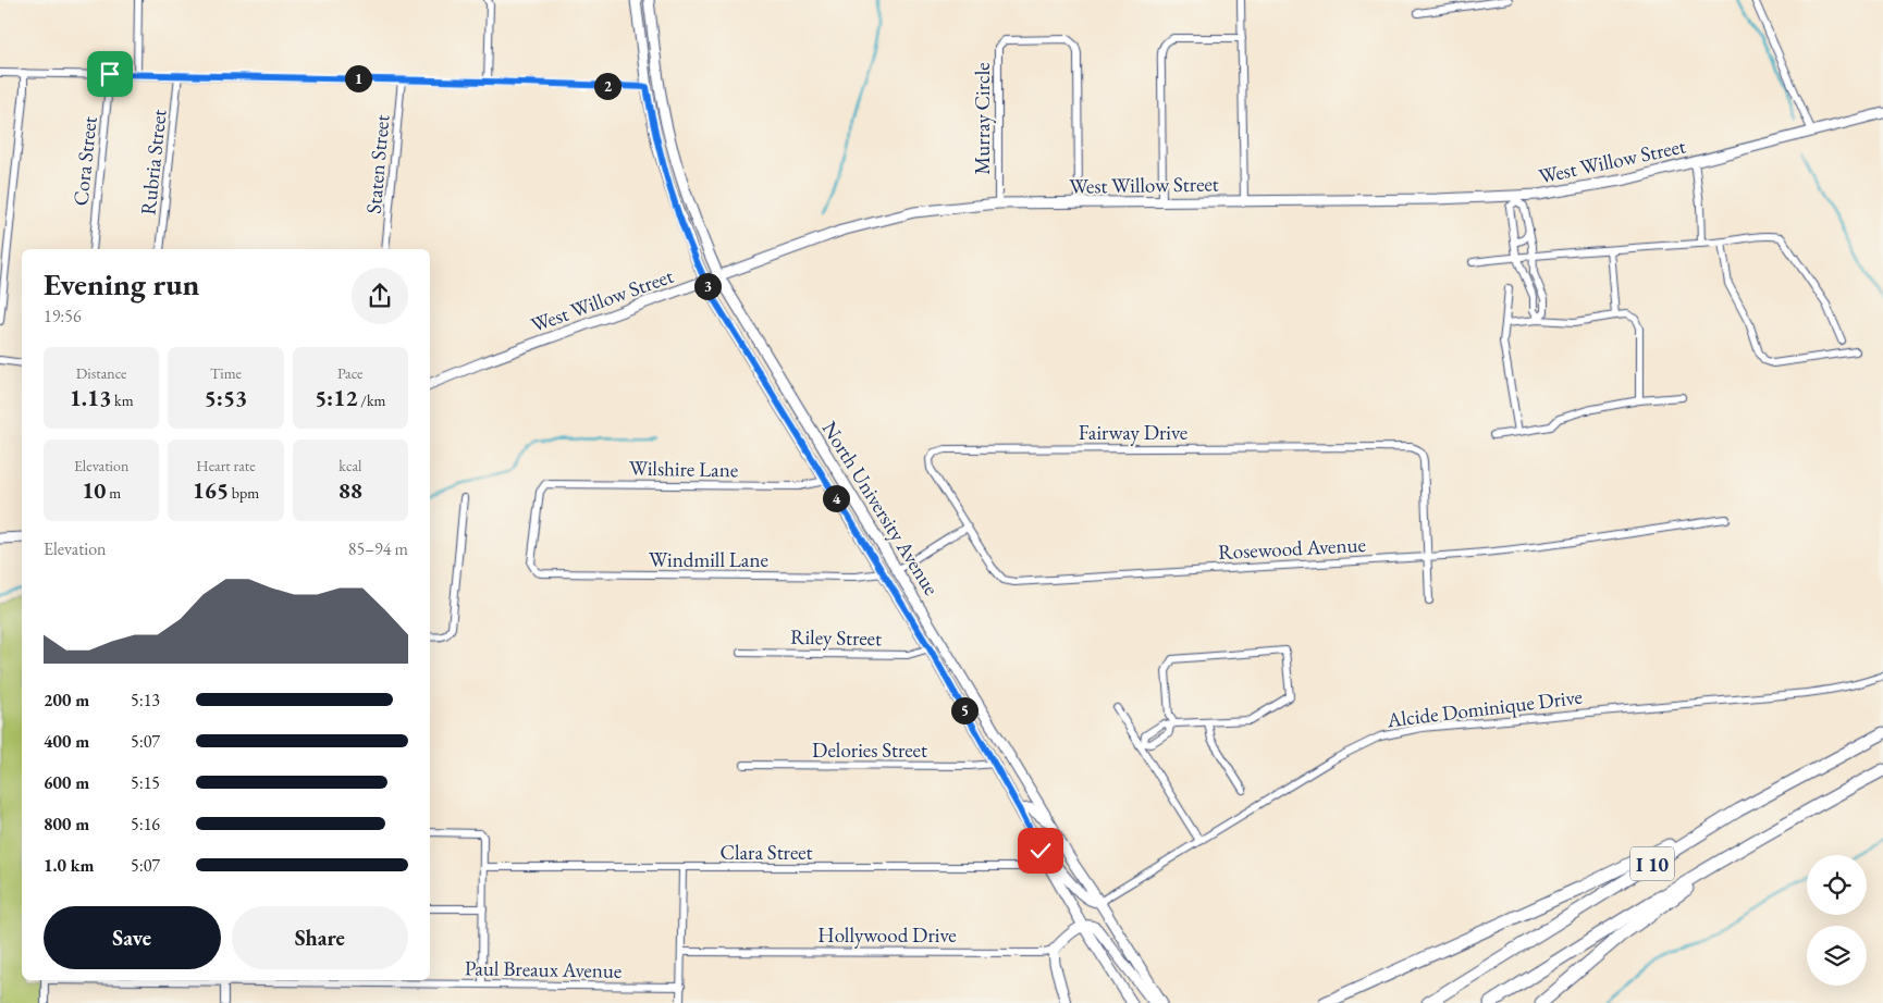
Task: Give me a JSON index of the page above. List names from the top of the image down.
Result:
{
  "streets": {
    "highway": ["I 10"],
    "main road": ["West Willow Street", "North University Avenue"],
    "street": [
      "Murray Circle",
      "Cora Street",
      "Rubria Street",
      "Staten Street",
      "Fairway Drive",
      "Wilshire Lane",
      "Rosewood Avenue",
      "Windmill Lane",
      "Riley Street",
      "Alcide Dominique Drive",
      "Delories Street",
      "Clara Street",
      "Hollywood Drive",
      "Paul Breaux Avenue"
    ]
  },
  "crossings": [
    ["Murray Circle", "West Willow Street"],
    ["West Willow Street", "North University Avenue"],
    ["Fairway Drive", "Rosewood Avenue"],
    ["Wilshire Lane", "North University Avenue"],
    ["Wilshire Lane", "Windmill Lane"],
    ["North University Avenue", "Windmill Lane"],
    ["North University Avenue", "Riley Street"],
    ["North University Avenue", "Alcide Dominique Drive"],
    ["North University Avenue", "Delories Street"],
    ["North University Avenue", "Clara Street"]
  ],
  "page": {
    "pins": [
      "1",
      "2",
      "3",
      "4",
      "5"
    ],
    "heading": ["Evening run", "19:56"],
    "stats": [
      ["Distance", "1.13 km"],
      ["Time", "5:53"],
      ["Pace", "5:12 /km"],
      ["Elevation", "10 m"],
      ["Heart rate", "165 bpm"],
      ["kcal", "88"]
    ],
    "chart": ["Elevation", "85–94 m"],
    "list": [
      {
        "name": "200 m",
        "note": "5:13"
      },
      {
        "name": "400 m",
        "note": "5:07"
      },
      {
        "name": "600 m",
        "note": "5:15"
      },
      {
        "name": "800 m",
        "note": "5:16"
      },
      {
        "name": "1.0 km",
        "note": "5:07"
      }
    ],
    "buttons": ["Save", "Share"]
  }
}
